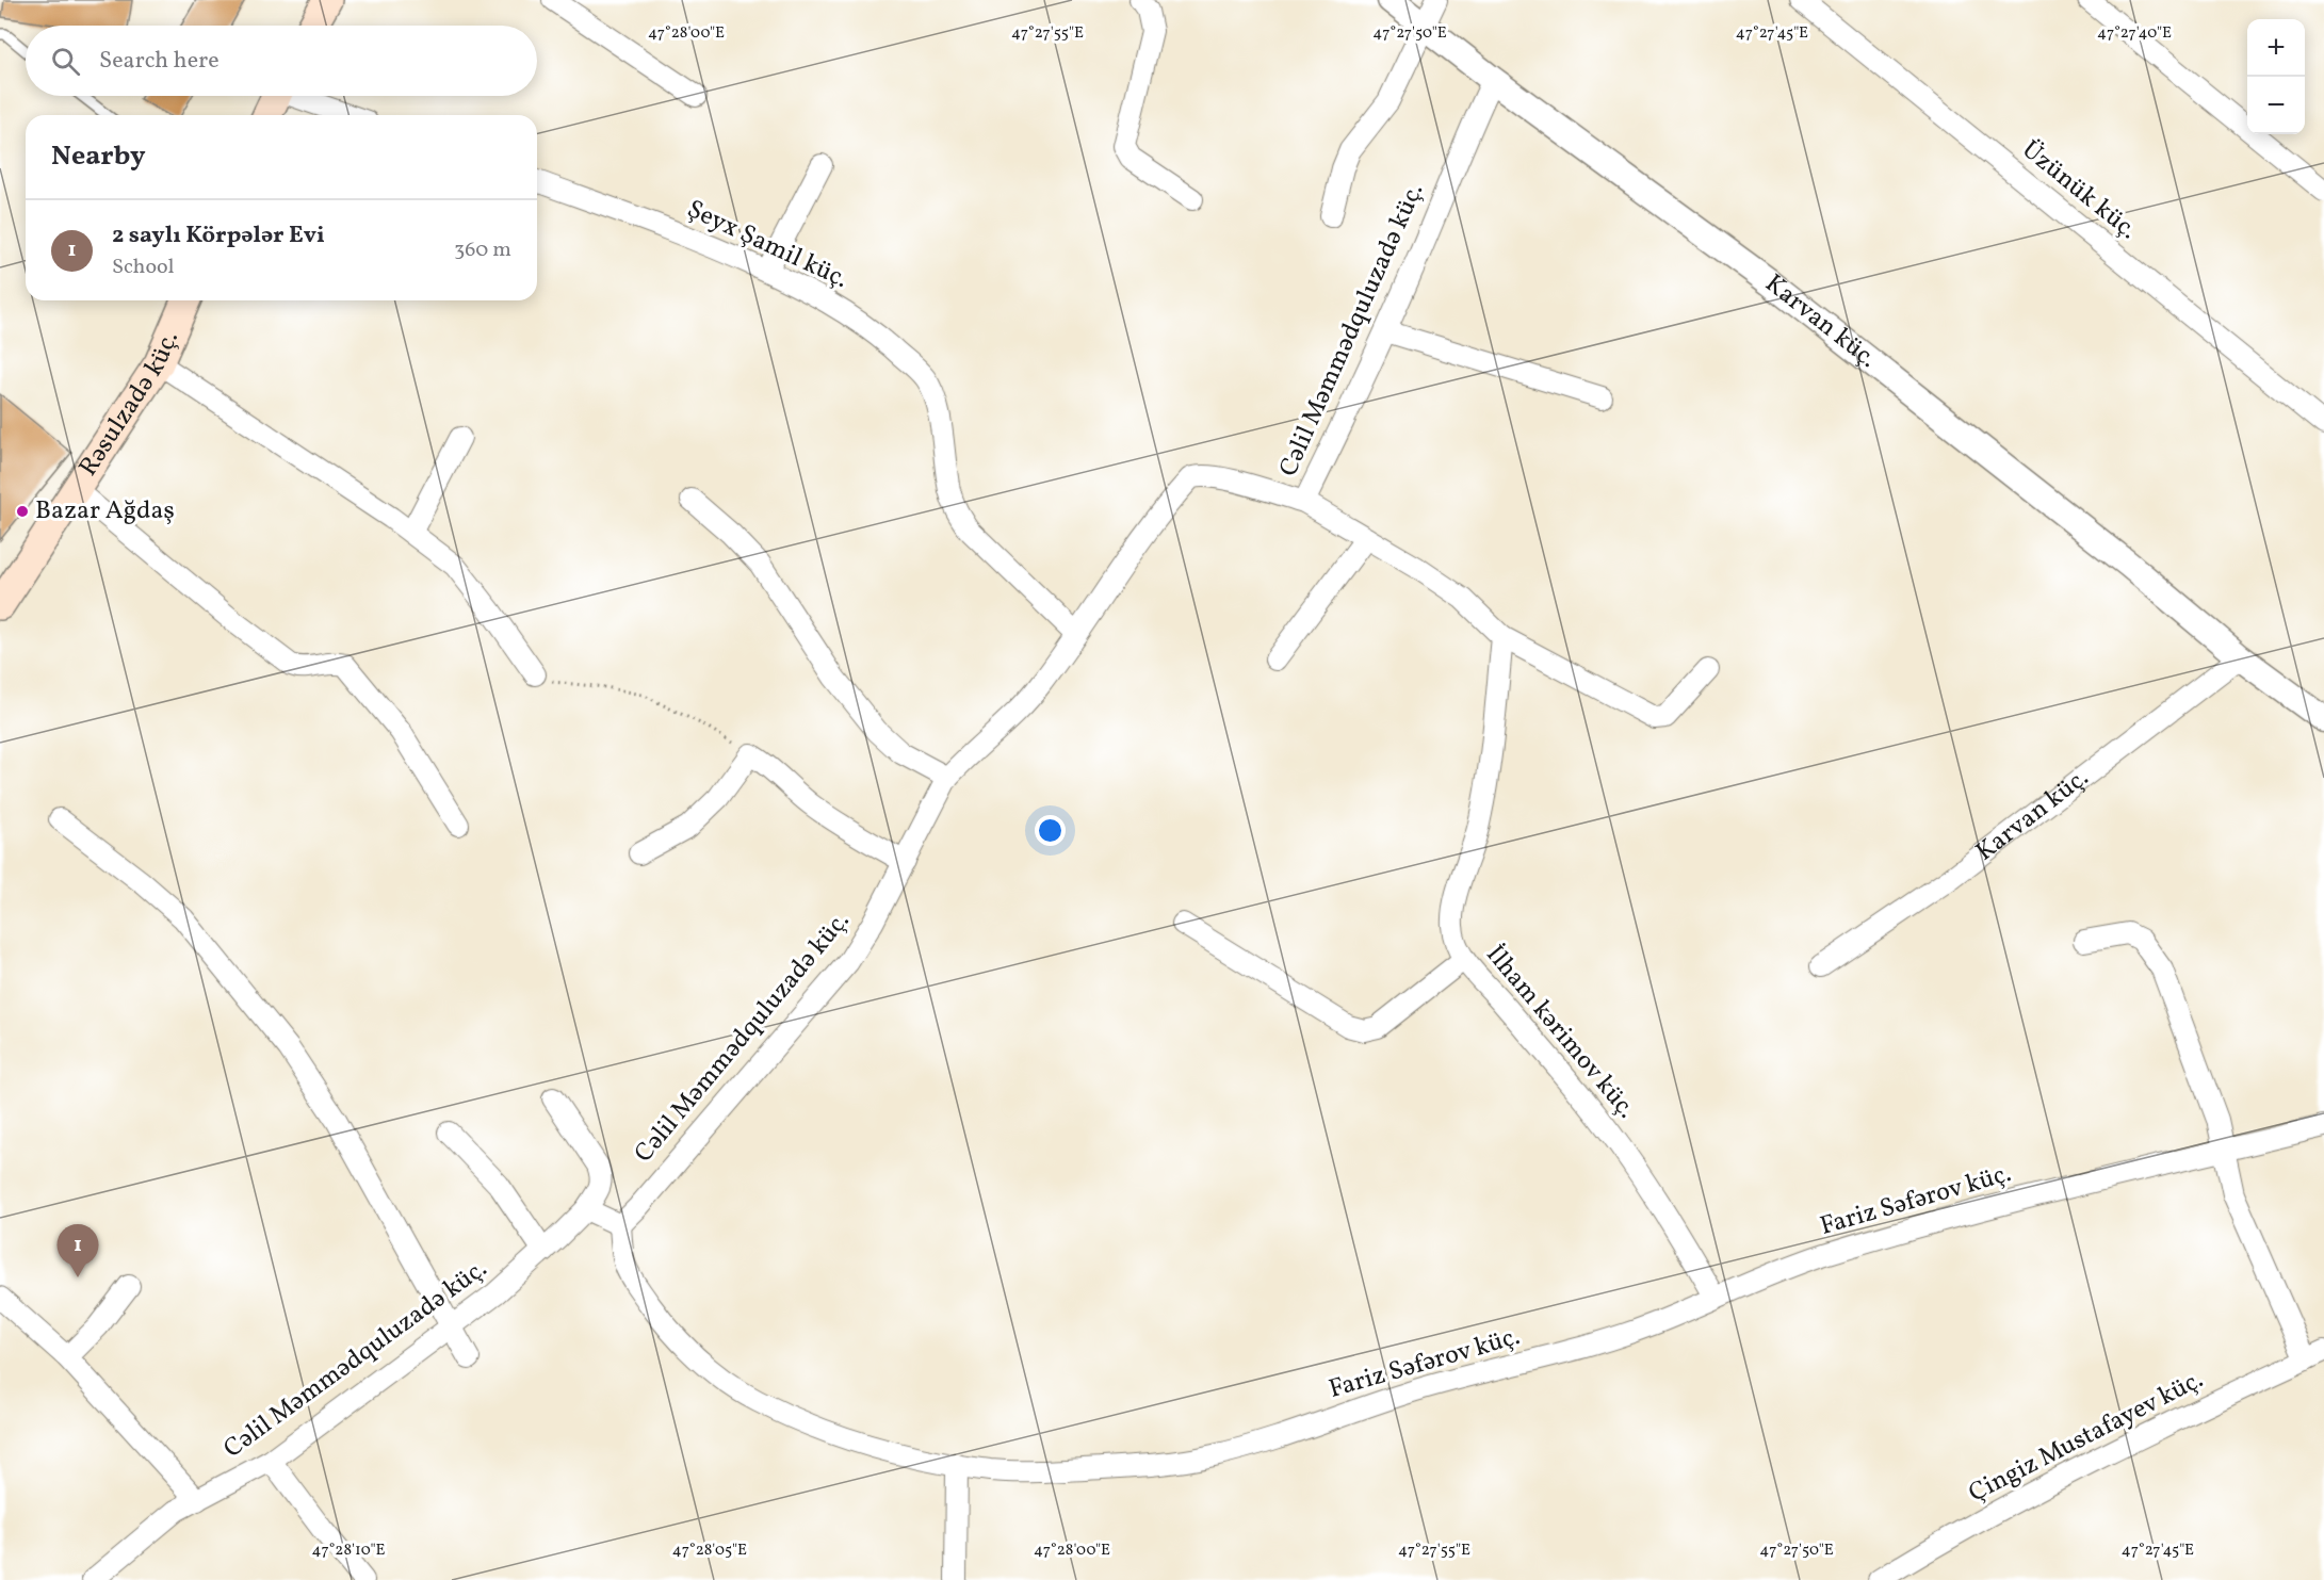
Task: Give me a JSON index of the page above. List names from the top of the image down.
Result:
{
  "streets": {
    "main road": ["Rəsulzadə küç."],
    "street": [
      "Üzünük küç.",
      "Şeyx Şamil küç.",
      "Karvan küç.",
      "Cəlil Məmmədquluzadə küç.",
      "İlham kərimov küç.",
      "Fariz Səfərov küç.",
      "Çingiz Mustafayev küç."
    ]
  },
  "crossings": [
    ["Şeyx Şamil küç.", "Cəlil Məmmədquluzadə küç."],
    ["Karvan küç.", "Cəlil Məmmədquluzadə küç."],
    ["Cəlil Məmmədquluzadə küç.", "Fariz Səfərov küç."],
    ["İlham kərimov küç.", "Fariz Səfərov küç."]
  ],
  "places": ["Bazar Ağdaş"],
  "page": {
    "map_buttons": ["+", "−"],
    "search": "Search here",
    "heading": "Nearby",
    "list": [
      {
        "mark": "1",
        "name": "2 saylı Körpələr Evi",
        "note": "School",
        "value": "360 m"
      }
    ],
    "pins": "1"
  },
  "coordinates": [
    "47°28'00\"E",
    "47°27'55\"E",
    "47°27'50\"E",
    "47°27'45\"E",
    "47°27'40\"E",
    "47°28'10\"E",
    "47°28'05\"E"
  ]
}
